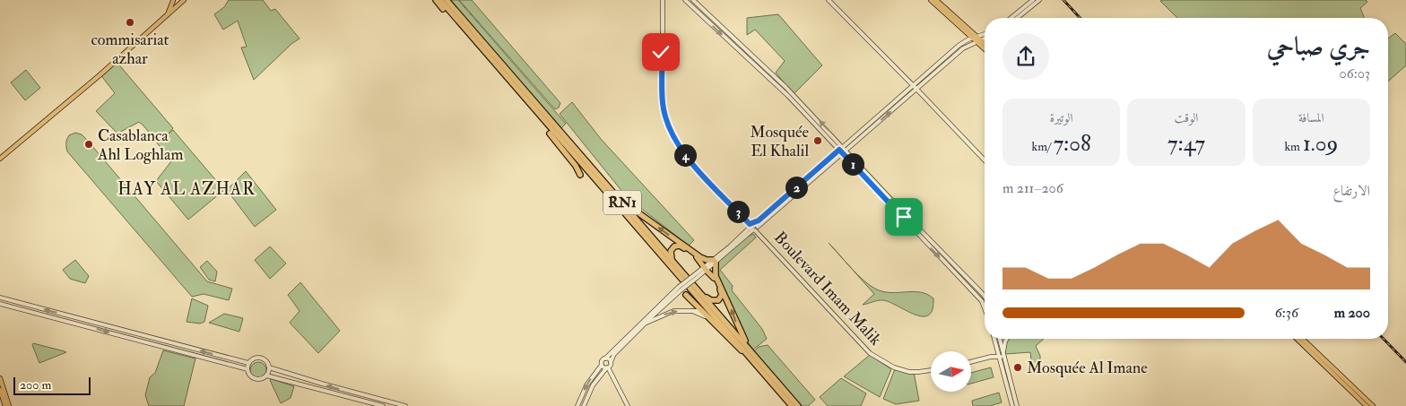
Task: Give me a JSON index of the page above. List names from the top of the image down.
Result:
{
  "streets": {
    "highway": ["RN1"],
    "street": ["Boulevard Imam Malik"]
  },
  "districts": ["HAY AL AZHAR"],
  "places": [
    "commisariat azhar",
    "Mosquée El Khalil",
    "Casablanca Ahl Loghlam",
    "Mosquée Al Imane"
  ],
  "scale_bar": "200 m",
  "north": "right",
  "page": {
    "heading": ["جري صباحي", "06:03"],
    "stats": [
      ["المسافة", "1.09 km"],
      ["الوقت", "7:47"],
      ["الوتيرة", "7:08 /km"]
    ],
    "pins": [
      "4",
      "1",
      "2",
      "3"
    ],
    "chart": ["الارتفاع", "206–211 m"],
    "list": [
      {
        "name": "200 m",
        "note": "6:36"
      }
    ],
    "scale": "200 m"
  }
}
